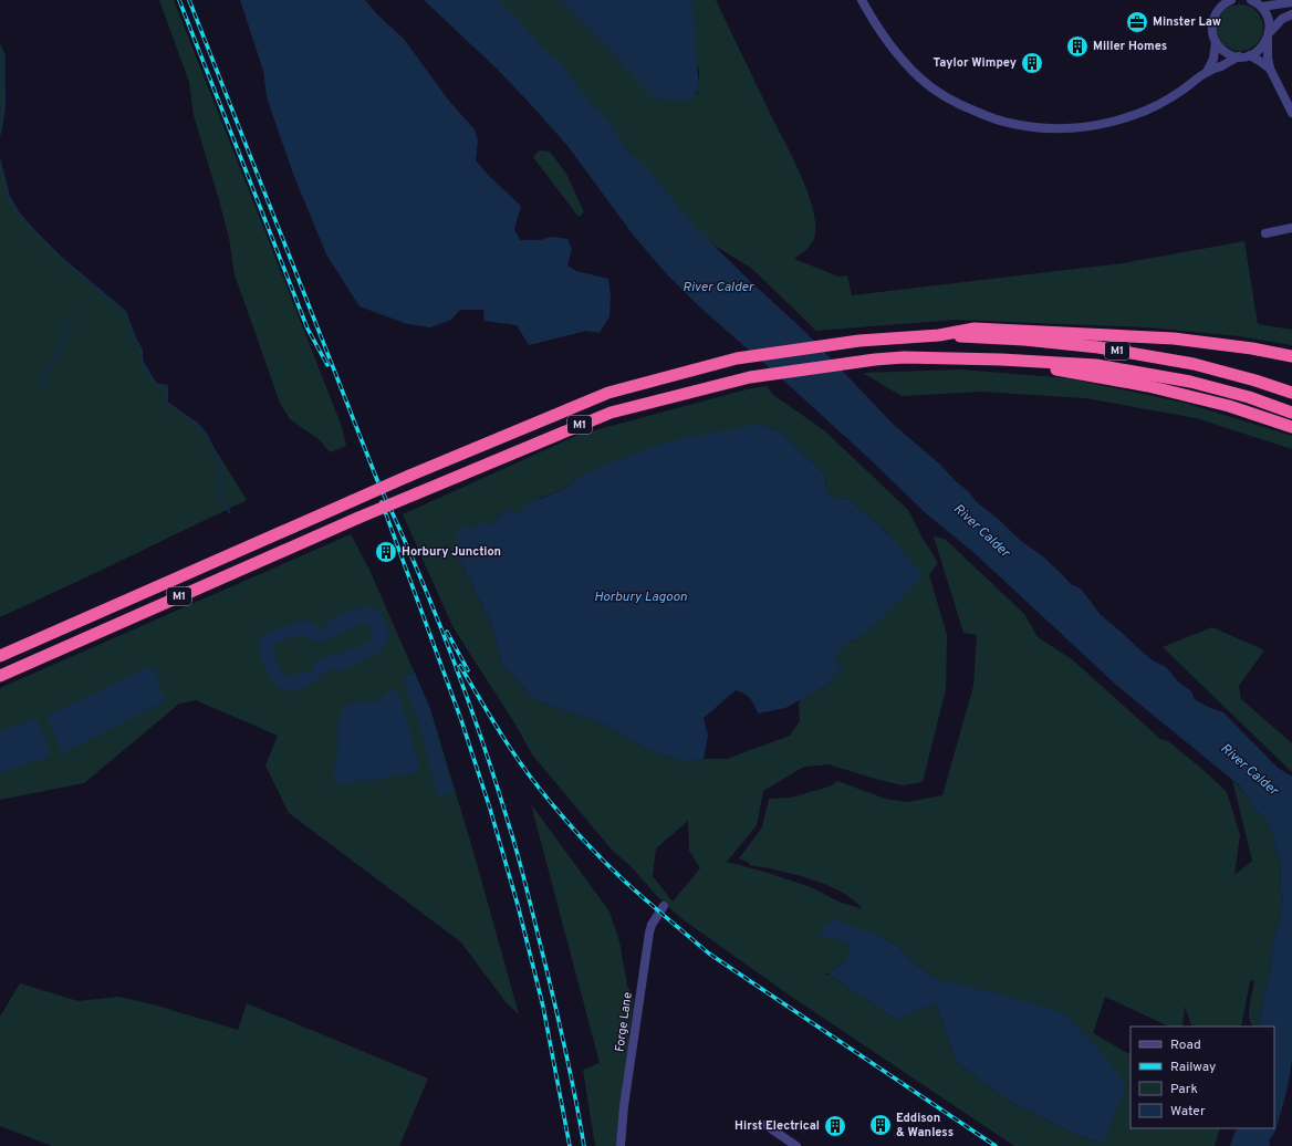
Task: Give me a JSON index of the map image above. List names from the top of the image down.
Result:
{
  "streets": {
    "highway": ["M1"],
    "street": ["Forge Lane"]
  },
  "water": ["River Calder", "Horbury Lagoon"],
  "places": {
    "office": ["Minster Law"],
    "building": [
      "Miller Homes",
      "Taylor Wimpey",
      "Horbury Junction",
      "Eddison & Wanless",
      "Hirst Electrical"
    ]
  },
  "legend": [
    "Road",
    "Railway",
    "Park",
    "Water"
  ]
}
